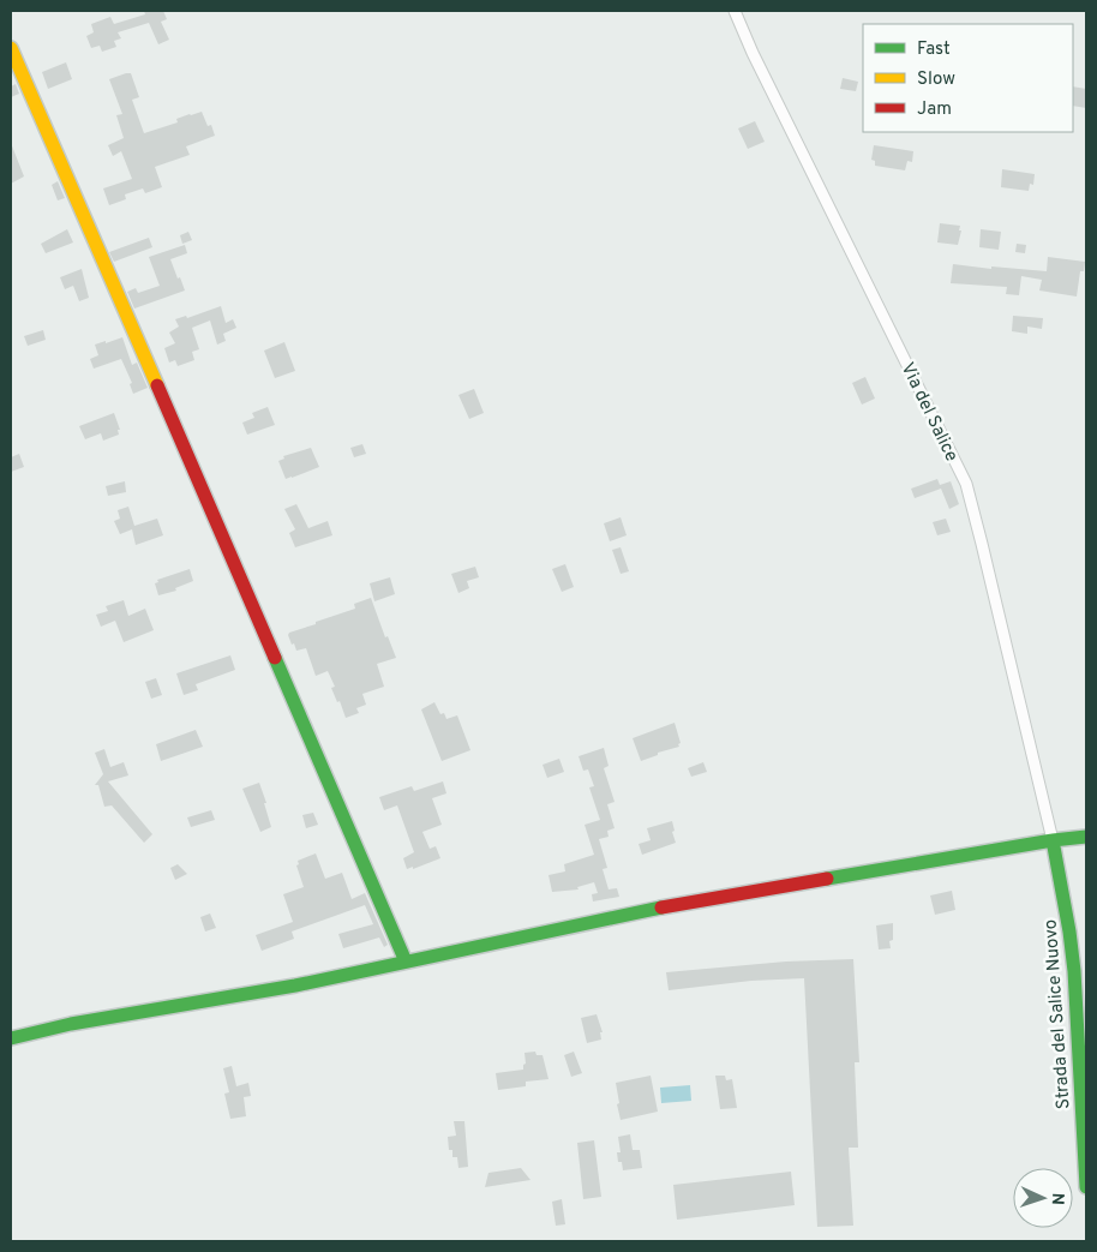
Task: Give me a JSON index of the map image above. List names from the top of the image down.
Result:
{
  "streets": {
    "street": ["Via del Salice", "Strada del Salice Nuovo"]
  },
  "crossings": [
    ["Via del Salice", "Strada del Salice Nuovo"]
  ],
  "legend": ["Fast", "Slow", "Jam"],
  "north": "right"
}
